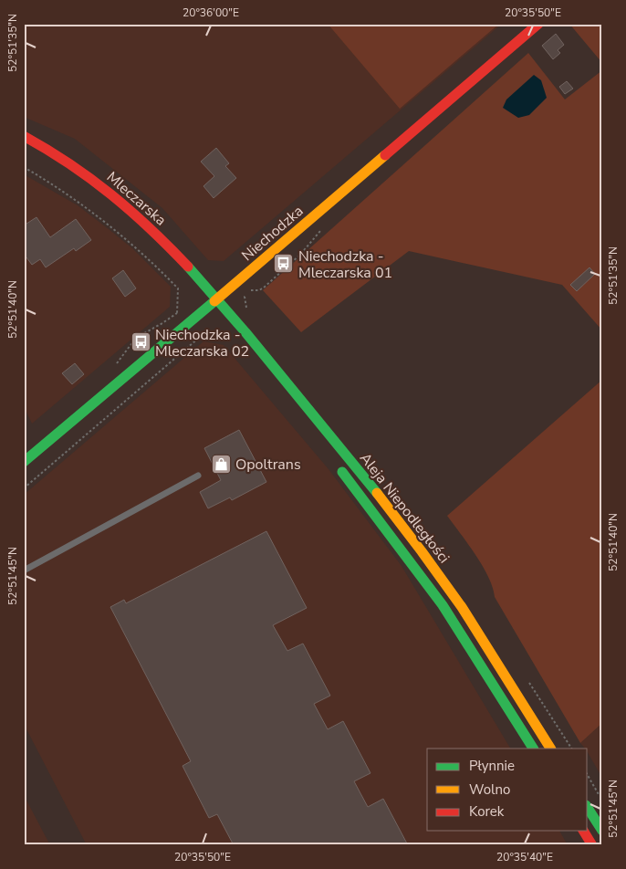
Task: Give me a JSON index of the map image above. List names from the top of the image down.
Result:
{
  "streets": {
    "main road": ["Mleczarska", "Niechodzka", "Aleja Niepodległości"]
  },
  "crossings": [
    ["Mleczarska", "Niechodzka"],
    ["Mleczarska", "Aleja Niepodległości"],
    ["Niechodzka", "Aleja Niepodległości"]
  ],
  "places": {
    "bus stop": ["Niechodzka - Mleczarska 01", "Niechodzka - Mleczarska 02"],
    "shop": ["Opoltrans"]
  },
  "legend": ["Płynnie", "Wolno", "Korek"],
  "coordinates": [
    "20°36'00\"E",
    "20°35'50\"E",
    "52°51'35\"N",
    "52°51'40\"N",
    "52°51'45\"N",
    "20°35'40\"E"
  ]
}
